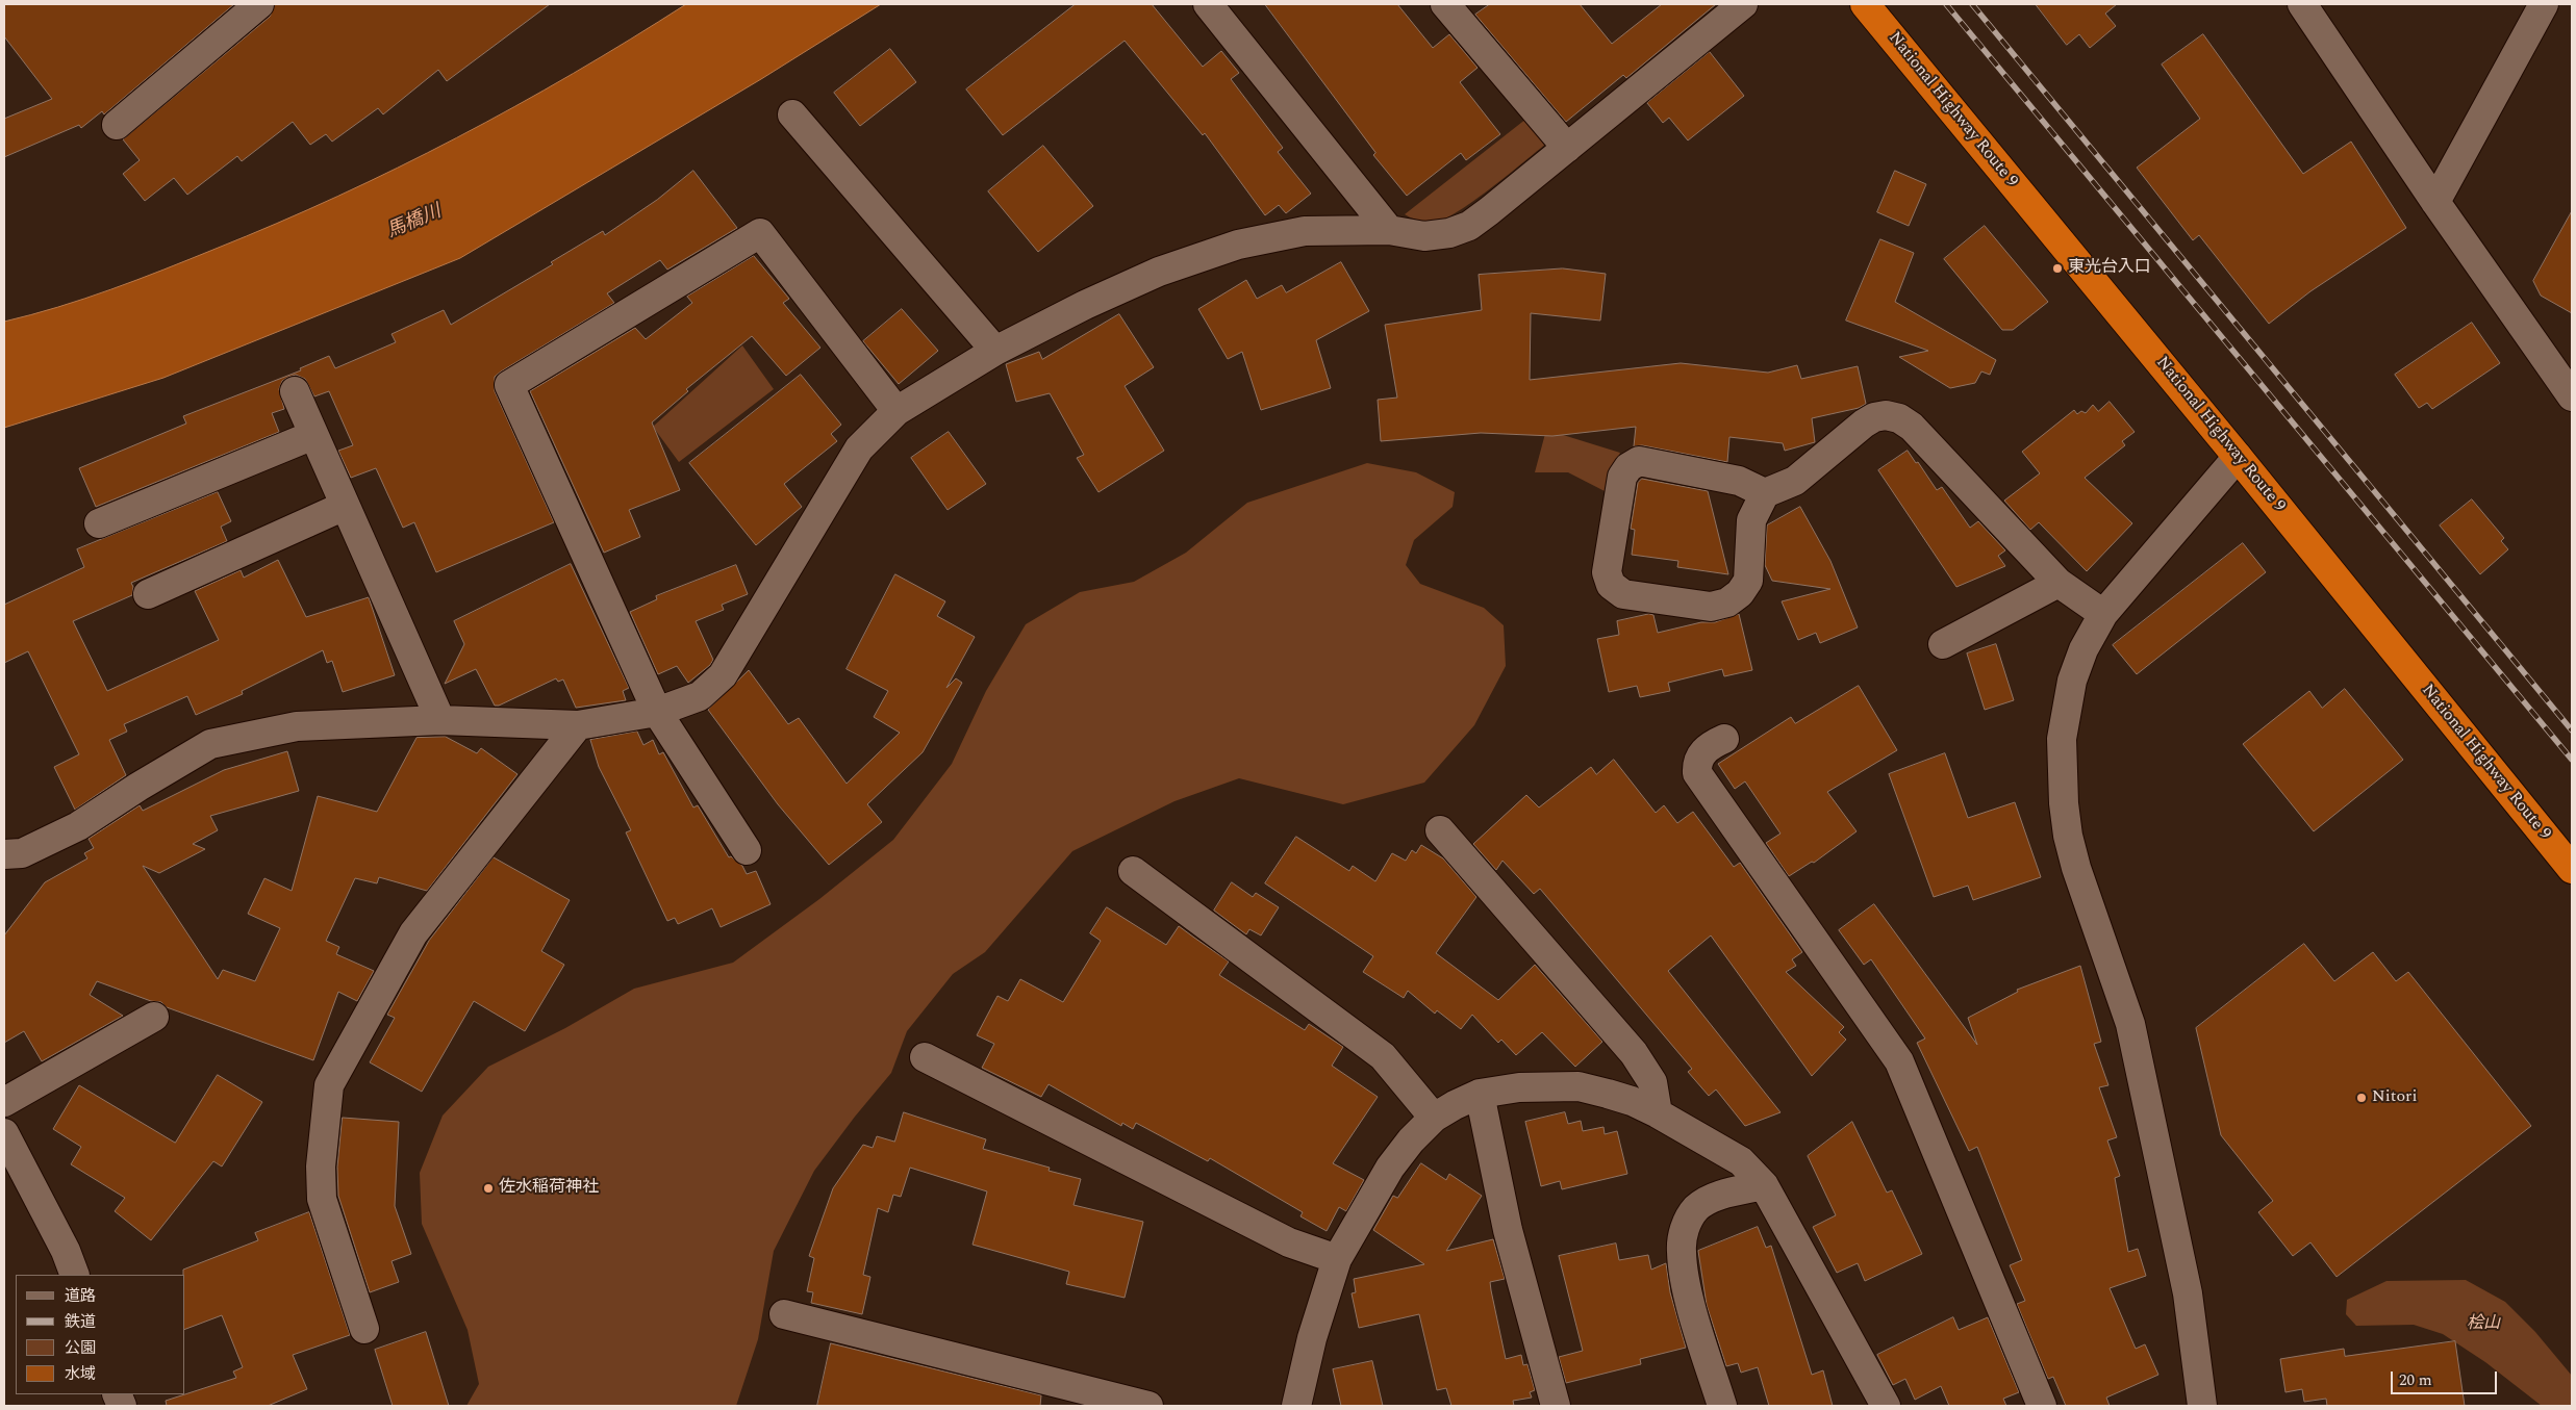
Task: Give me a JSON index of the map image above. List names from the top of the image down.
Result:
{
  "streets": {
    "highway": ["National Highway Route 9"]
  },
  "water": ["馬橋川"],
  "parks": ["桧山"],
  "places": ["東光台入口", "Nitori", "佐水稲荷神社"],
  "legend": [
    "道路",
    "鉄道",
    "公園",
    "水域"
  ],
  "scale_bar": "20 m"
}
